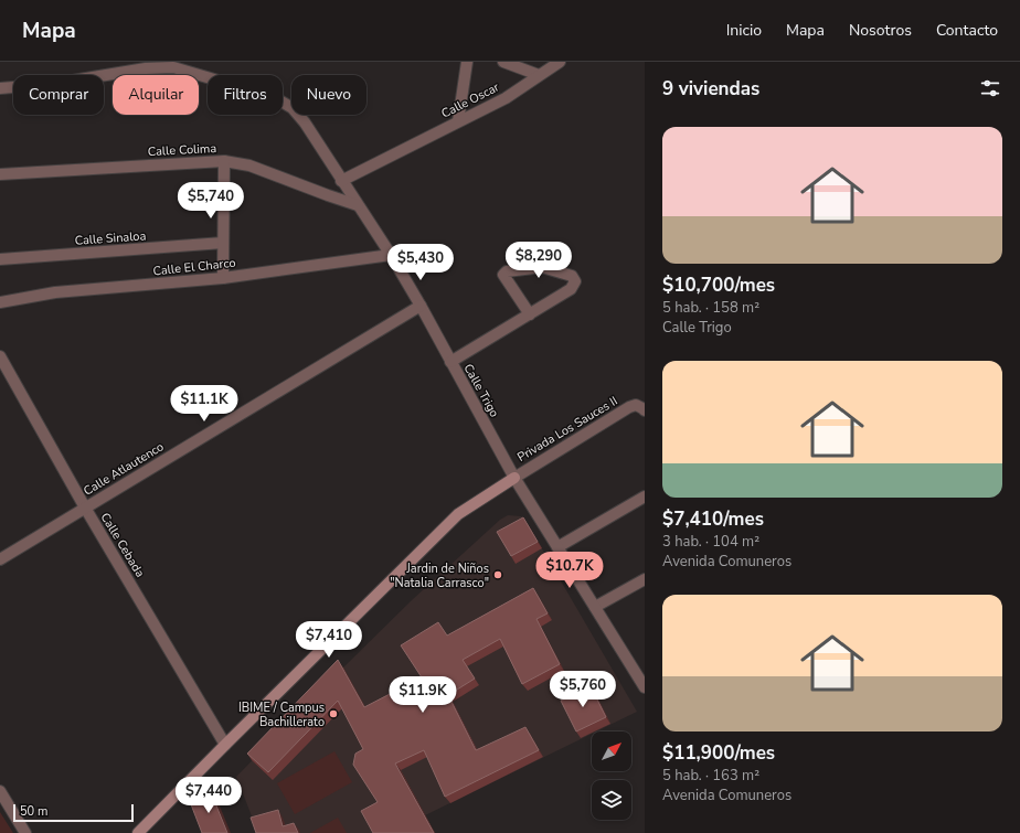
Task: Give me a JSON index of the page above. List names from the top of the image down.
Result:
{
  "streets": {
    "street": [
      "Calle Oscar",
      "Calle Colima",
      "Calle Sinaloa",
      "Calle El Charco",
      "Calle Trigo",
      "Privada Los Sauces II",
      "Calle Atlautenco",
      "Calle Cebada"
    ]
  },
  "crossings": [
    ["Calle Oscar", "Calle Trigo"],
    ["Calle Colima", "Calle Trigo"],
    ["Calle El Charco", "Calle Trigo"],
    ["Calle Trigo", "Privada Los Sauces II"],
    ["Calle Trigo", "Calle Atlautenco"],
    ["Calle Atlautenco", "Calle Cebada"]
  ],
  "places": ["Jardin de Niños \"Natalia Carrasco\"", "IBIME / Campus Bachillerato"],
  "scale_bar": "50 m",
  "north": "top right",
  "page": {
    "header": "Mapa",
    "nav": [
      "Inicio",
      "Mapa",
      "Nosotros",
      "Contacto"
    ],
    "heading": "9 viviendas",
    "chip": [
      "Comprar",
      "Alquilar",
      "Filtros",
      "Nuevo"
    ],
    "list": [
      {
        "name": "$10,700/mes",
        "note": "5 hab. · 158 m² · Calle Trigo"
      },
      {
        "name": "$7,410/mes",
        "note": "3 hab. · 104 m² · Avenida Comuneros"
      },
      {
        "name": "$11,900/mes",
        "note": "5 hab. · 163 m² · Avenida Comuneros"
      }
    ],
    "price": [
      "$5,740",
      "$8,290",
      "$5,430",
      "$11.1K",
      "$10.7K",
      "$7,410",
      "$5,760",
      "$11.9K",
      "$7,440"
    ],
    "scale": "50 m"
  }
}
